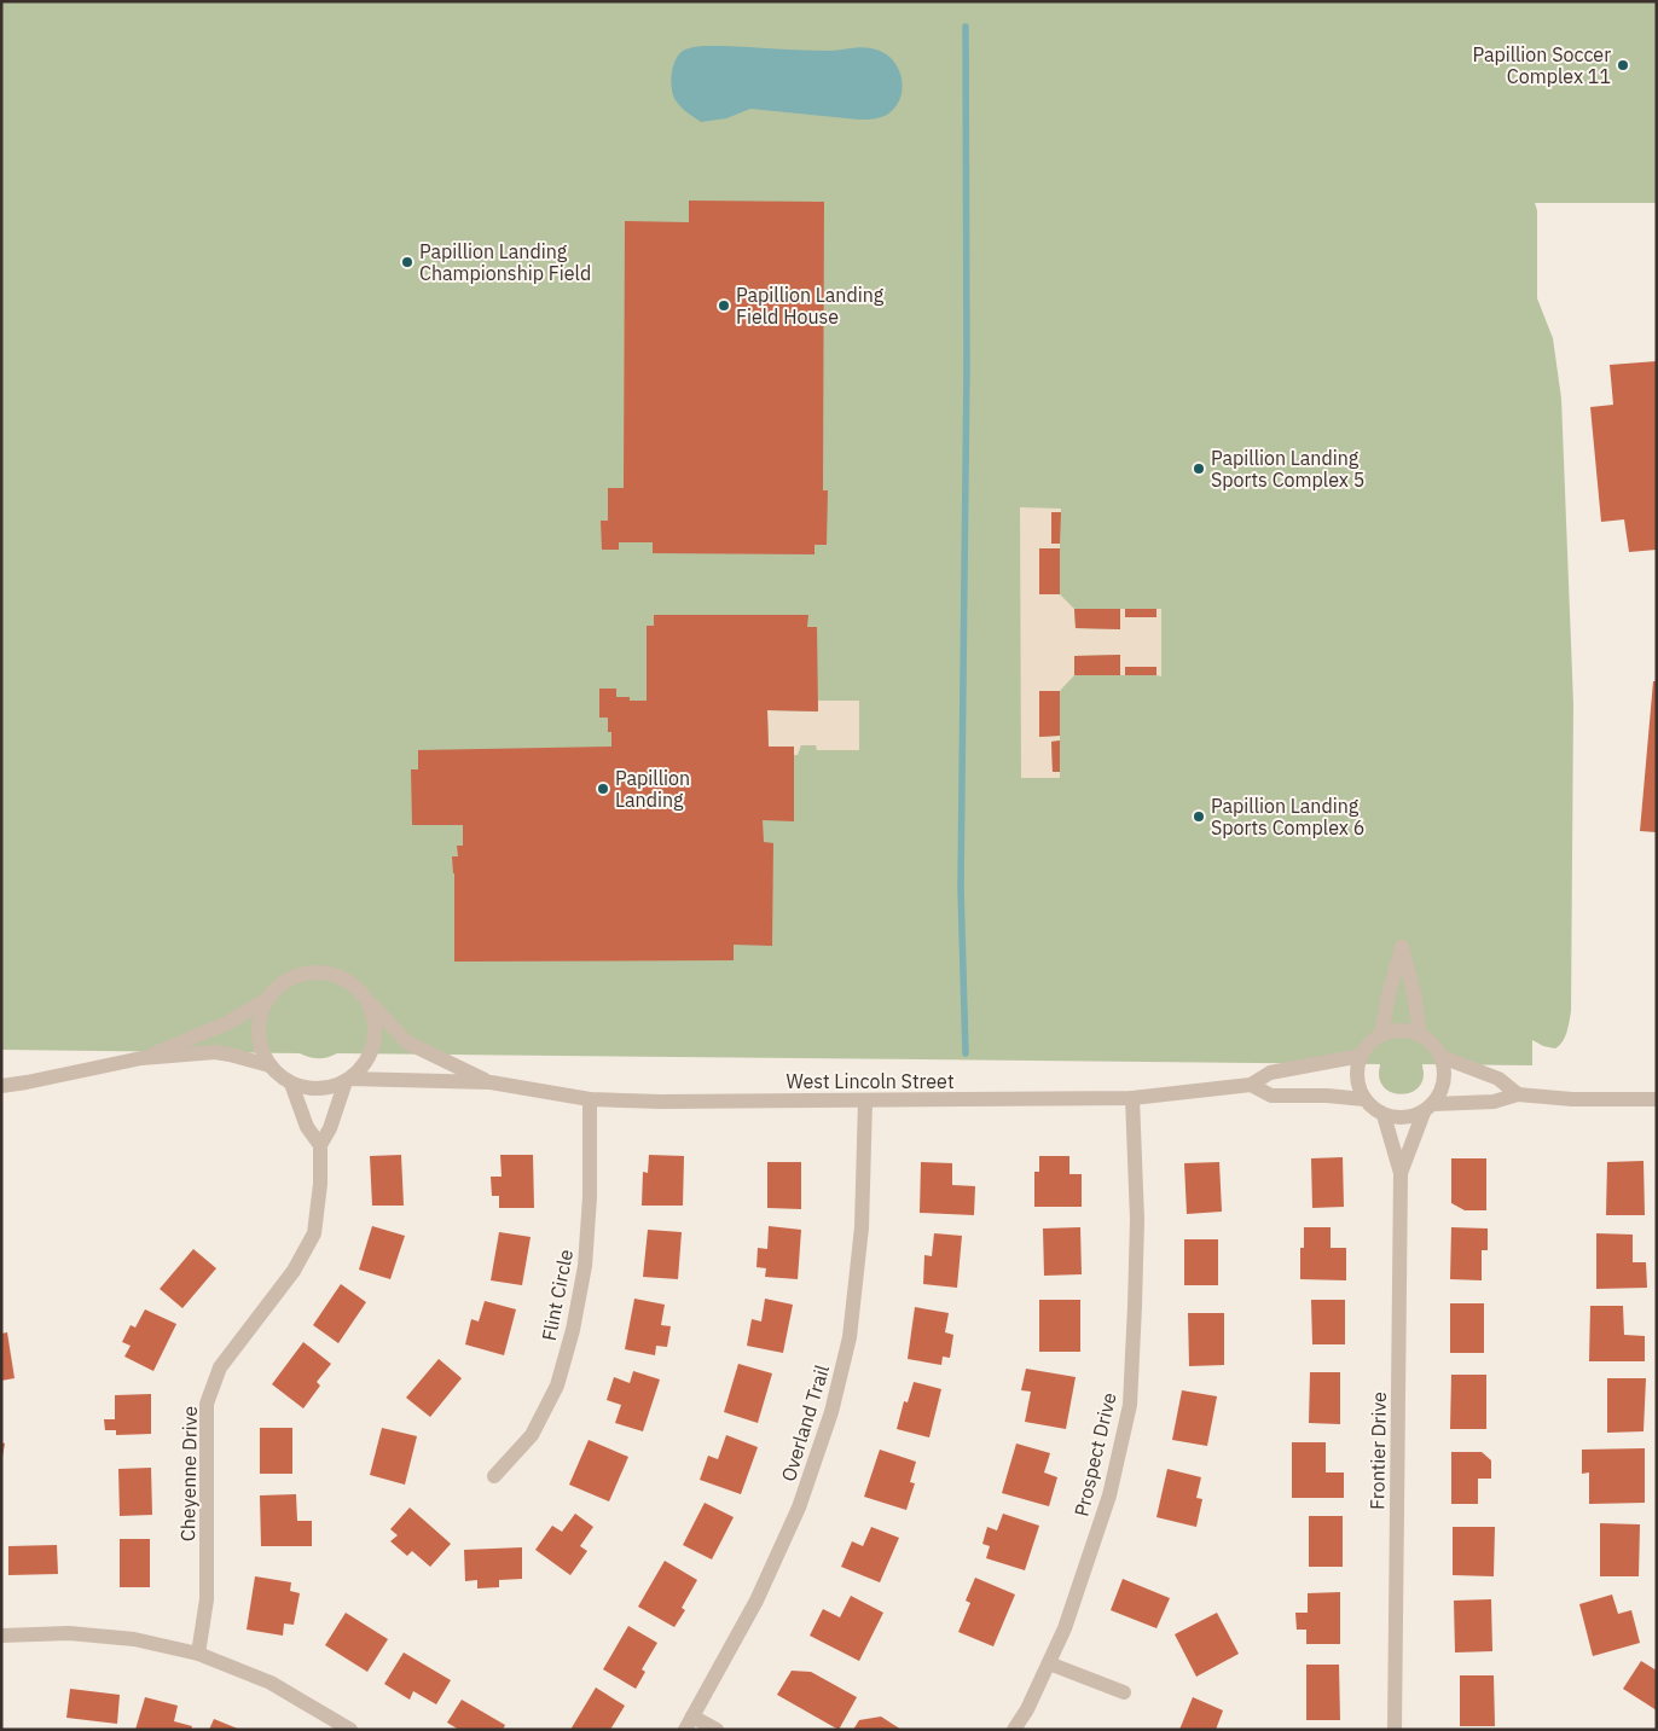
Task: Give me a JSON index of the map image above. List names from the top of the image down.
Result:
{
  "streets": {
    "street": [
      "West Lincoln Street",
      "Flint Circle",
      "Overland Trail",
      "Frontier Drive",
      "Prospect Drive",
      "Cheyenne Drive"
    ]
  },
  "crossings": [
    ["West Lincoln Street", "Flint Circle"],
    ["West Lincoln Street", "Overland Trail"],
    ["West Lincoln Street", "Frontier Drive"],
    ["West Lincoln Street", "Prospect Drive"],
    ["West Lincoln Street", "Cheyenne Drive"]
  ],
  "places": [
    "Papillion Soccer Complex 11",
    "Papillion Landing Championship Field",
    "Papillion Landing Field House",
    "Papillion Landing Sports Complex 5",
    "Papillion Landing",
    "Papillion Landing Sports Complex 6"
  ]
}
